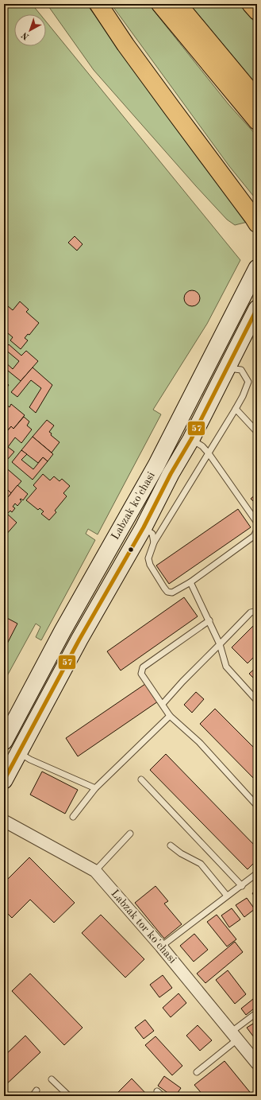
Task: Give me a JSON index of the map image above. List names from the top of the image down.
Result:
{
  "streets": {
    "main road": ["Labzak ko'chasi"],
    "street": ["Labzak tor ko'chasi"]
  },
  "lines": ["transit line 57"],
  "north": "bottom left"
}
